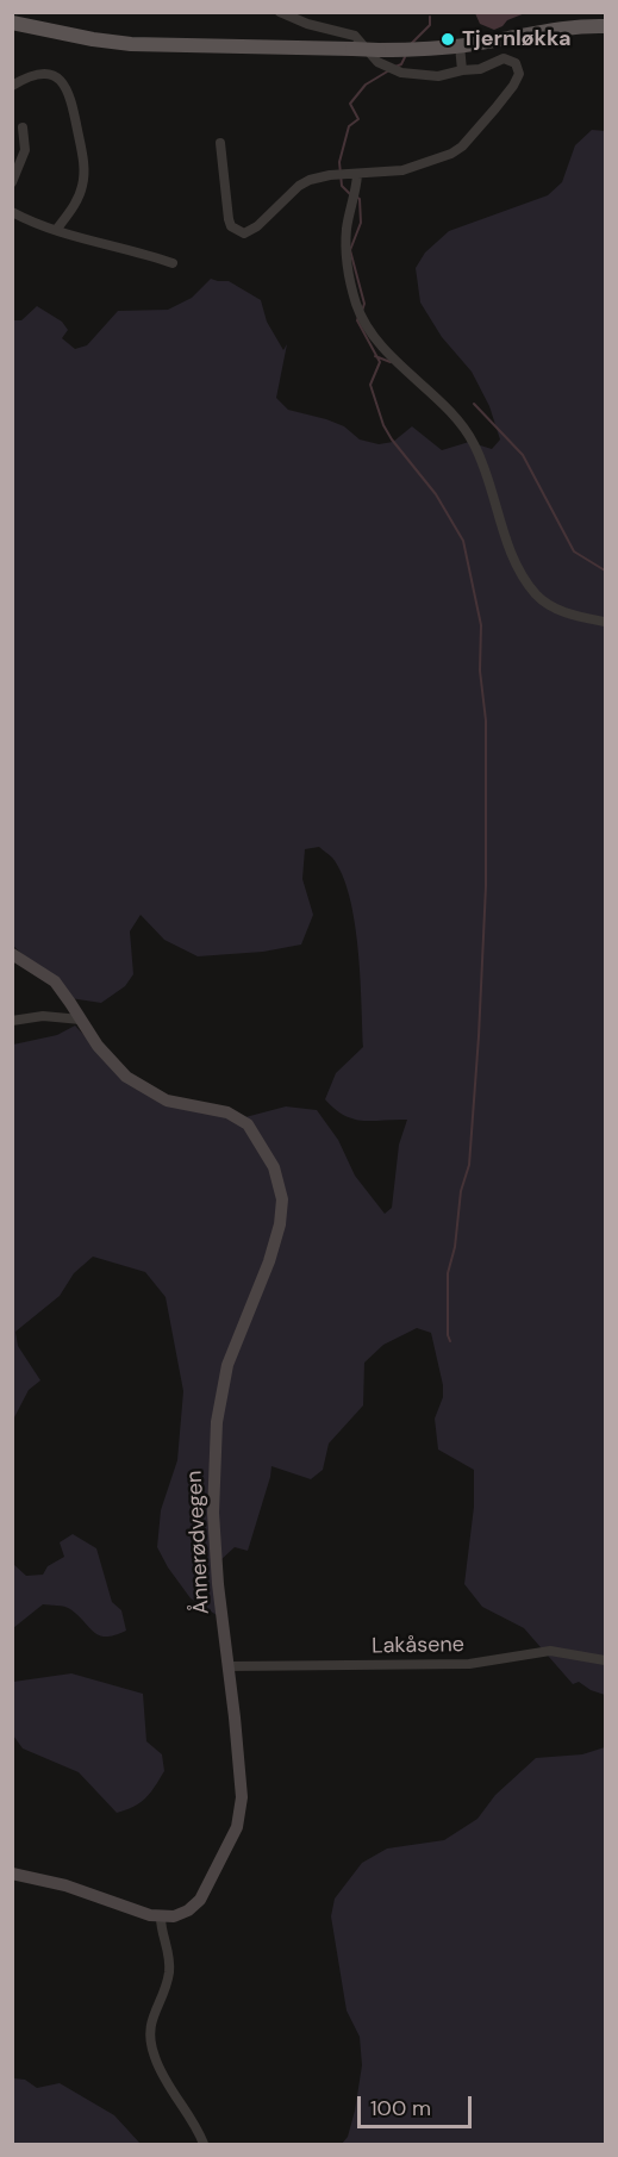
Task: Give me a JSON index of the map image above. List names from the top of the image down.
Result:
{
  "streets": {
    "main road": ["Ånnerødvegen"],
    "street": ["Lakåsene"]
  },
  "crossings": [
    ["Ånnerødvegen", "Lakåsene"]
  ],
  "places": ["Tjernløkka"],
  "scale_bar": "100 m"
}
